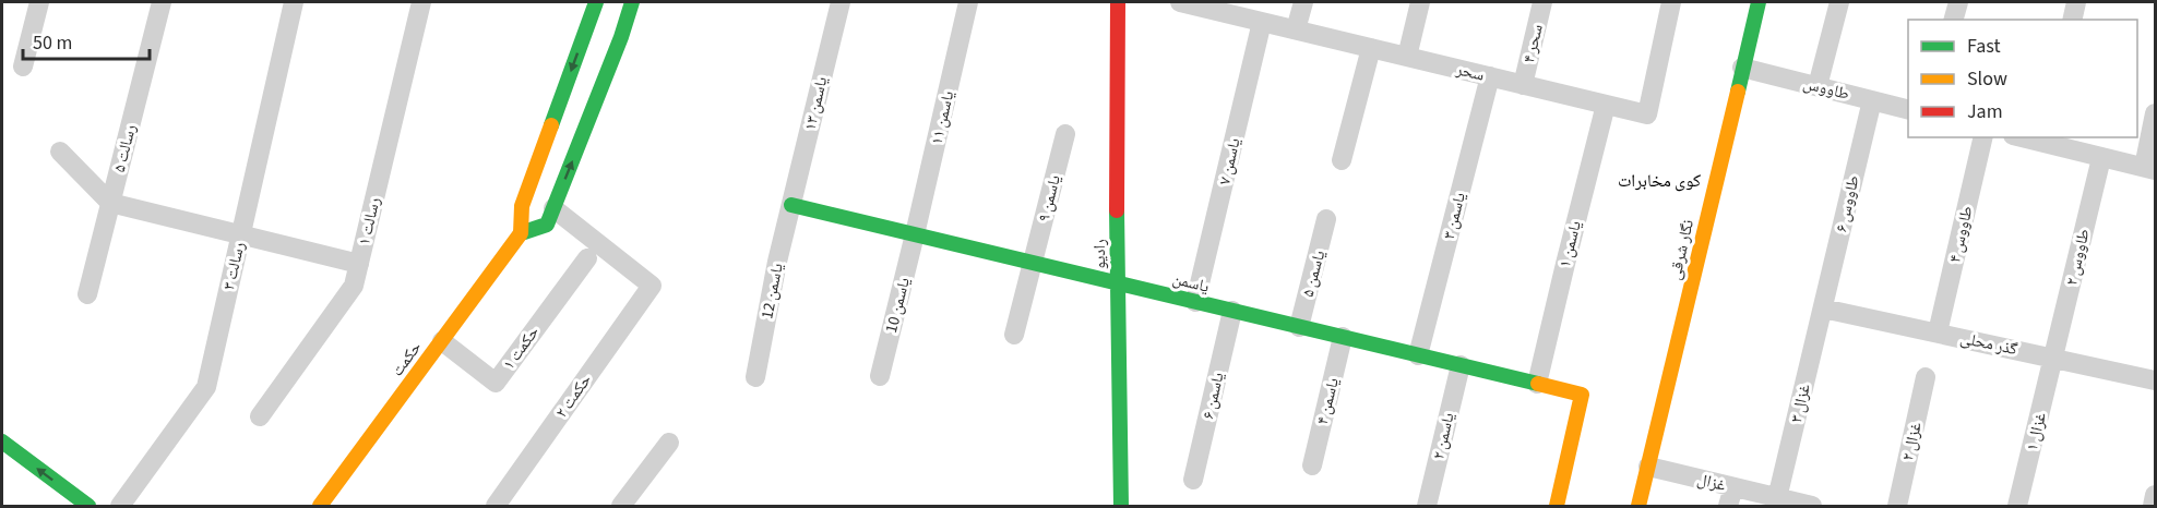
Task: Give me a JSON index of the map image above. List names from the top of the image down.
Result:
{
  "streets": {
    "street": [
      "سحر ۴",
      "سحر",
      "طاووس",
      "یاسمن ۱۳",
      "یاسمن ۱۱",
      "رسالت ۵",
      "یاسمن ۷",
      "یاسمن ۹",
      "طاووس ۶",
      "یاسمن ۳",
      "رسالت ۱",
      "طاووس ۴",
      "یاسمن ۱",
      "نگار شرقی",
      "رادیو",
      "طاووس ۲",
      "رسالت ۳",
      "یاسمن ۵",
      "یاسمن",
      "یاسمن 12",
      "یاسمن 10",
      "گذر محلی",
      "حکمت ۱",
      "حکمت",
      "حکمت ۲",
      "یاسمن ۶",
      "یاسمن ۴",
      "غزال ۳",
      "غزال ۱",
      "یاسمن ۲",
      "غزال ۲",
      "غزال"
    ]
  },
  "crossings": [
    ["سحر ۴", "سحر"],
    ["سحر", "یاسمن ۷"],
    ["سحر", "یاسمن ۳"],
    ["سحر", "یاسمن ۱"],
    ["طاووس", "طاووس ۶"],
    ["طاووس", "نگار شرقی"],
    ["یاسمن ۱۳", "یاسمن"],
    ["یاسمن ۱۳", "یاسمن 12"],
    ["یاسمن ۱۱", "یاسمن"],
    ["یاسمن ۱۱", "یاسمن 10"],
    ["یاسمن ۷", "یاسمن"],
    ["یاسمن ۹", "یاسمن"],
    ["طاووس ۶", "گذر محلی"],
    ["طاووس ۶", "غزال ۳"],
    ["یاسمن ۳", "یاسمن"],
    ["طاووس ۴", "گذر محلی"],
    ["یاسمن ۱", "یاسمن"],
    ["نگار شرقی", "غزال"],
    ["رادیو", "یاسمن"],
    ["طاووس ۲", "گذر محلی"],
    ["طاووس ۲", "غزال ۱"],
    ["یاسمن ۵", "یاسمن"],
    ["یاسمن", "یاسمن 12"],
    ["یاسمن", "یاسمن 10"],
    ["یاسمن", "یاسمن ۶"],
    ["یاسمن", "یاسمن ۴"],
    ["یاسمن", "یاسمن ۲"],
    ["گذر محلی", "غزال ۳"],
    ["گذر محلی", "غزال ۱"],
    ["حکمت ۱", "حکمت"],
    ["حکمت", "حکمت ۲"],
    ["غزال ۳", "غزال"]
  ],
  "districts": ["کوی مخابرات"],
  "legend": ["Fast", "Slow", "Jam"],
  "scale_bar": "50 m"
}
